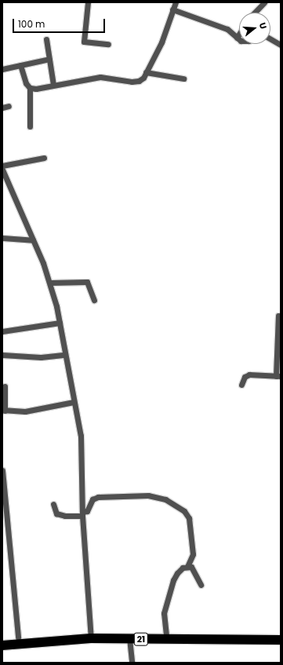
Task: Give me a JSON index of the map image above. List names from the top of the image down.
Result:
{
  "streets": {
    "highway": ["21"]
  },
  "scale_bar": "100 m",
  "north": "right"
}
